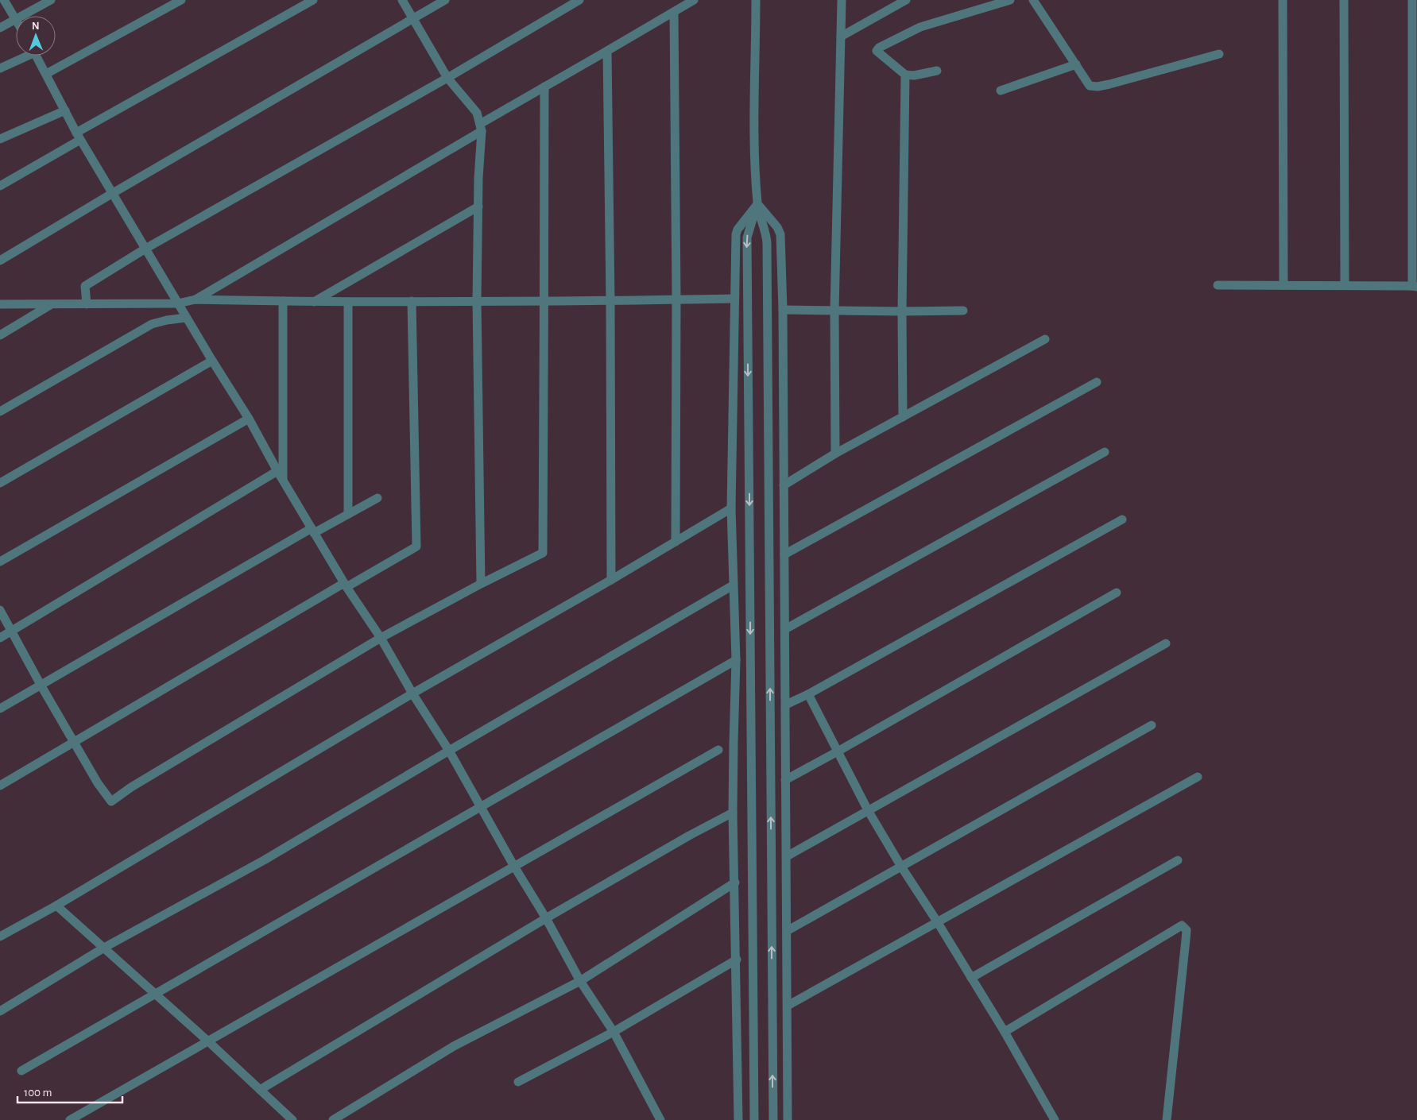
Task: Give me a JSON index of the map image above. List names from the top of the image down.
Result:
{
  "scale_bar": "100 m",
  "north": "top"
}
